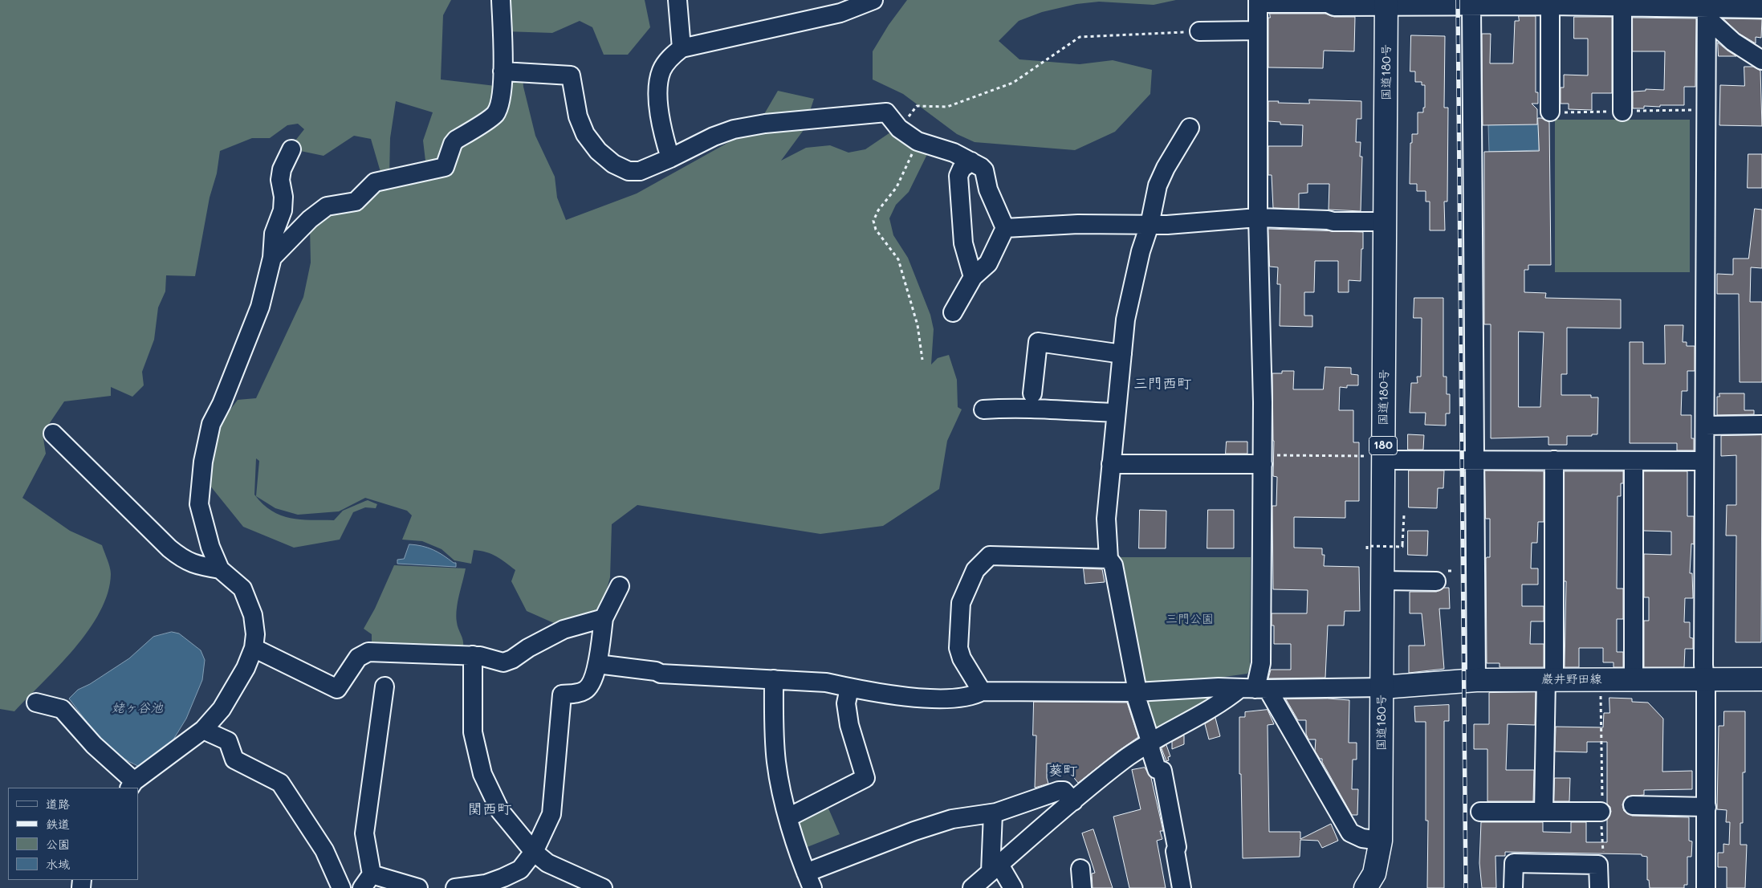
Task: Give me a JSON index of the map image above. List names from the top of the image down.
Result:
{
  "streets": {
    "main road": ["国道180号", "180", "巌井野田線"]
  },
  "crossings": [
    ["国道180号", "巌井野田線"]
  ],
  "districts": ["三門西町", "葵町", "関西町"],
  "water": ["姥ヶ谷池"],
  "parks": ["三門公園"],
  "legend": [
    "道路",
    "鉄道",
    "公園",
    "水域"
  ]
}
